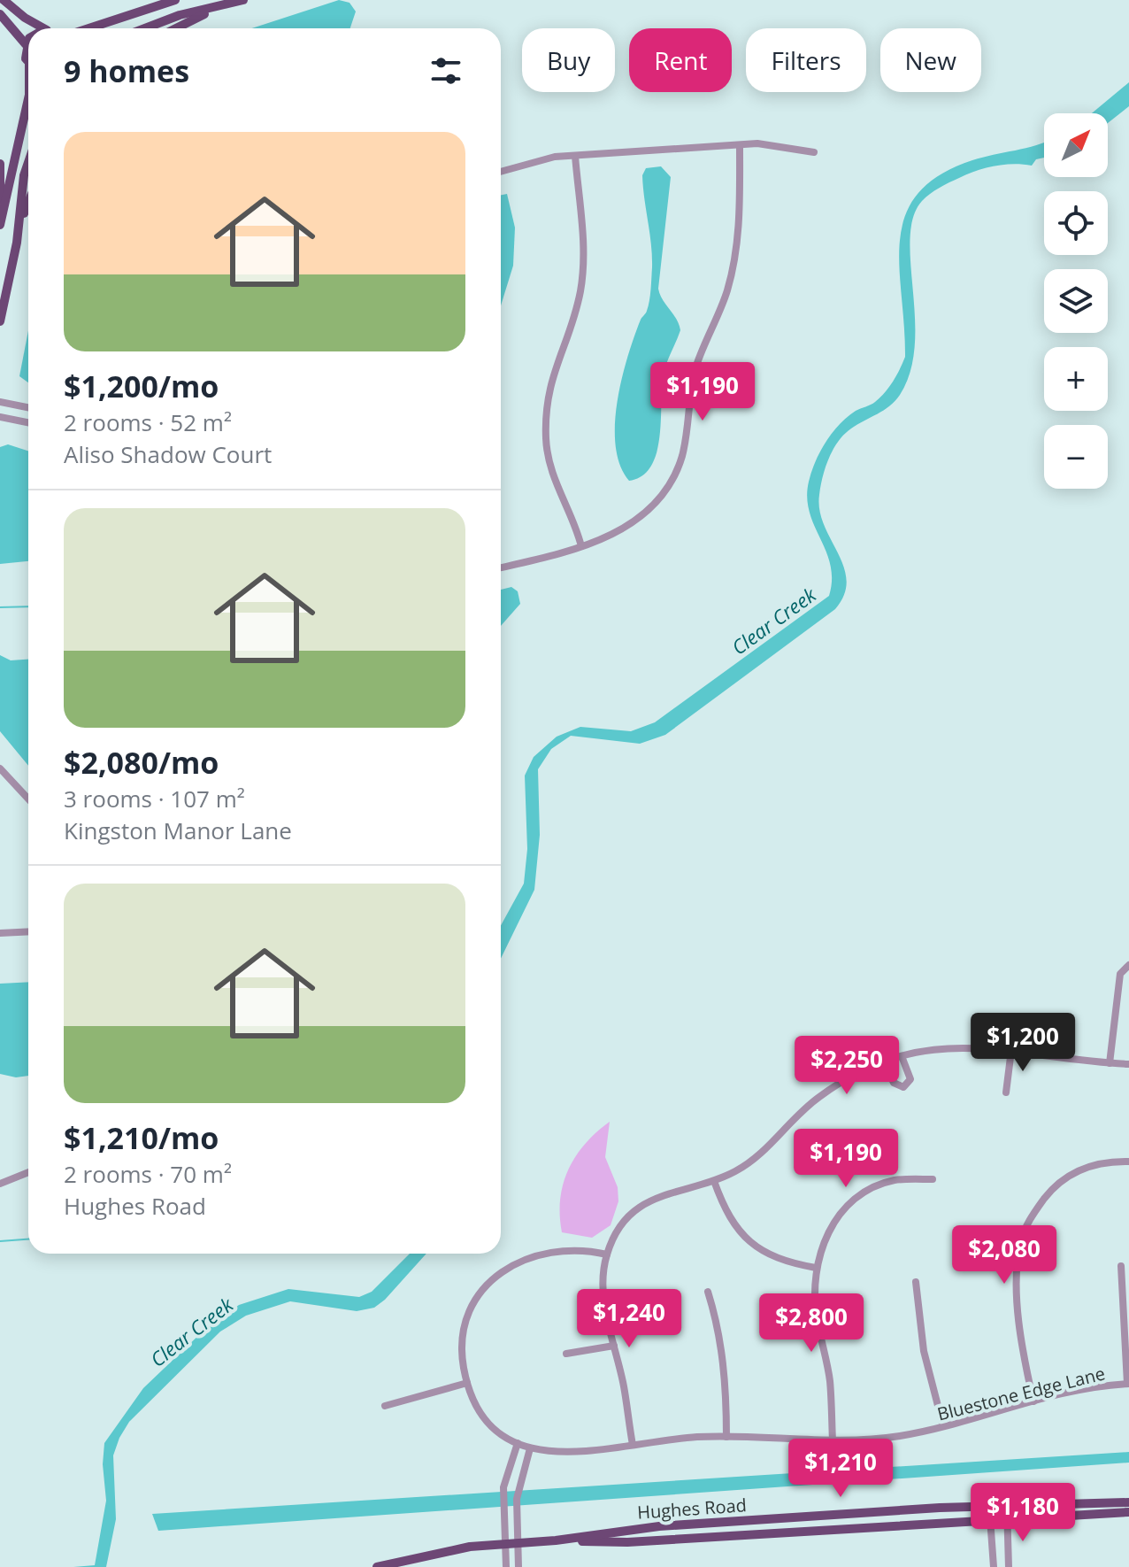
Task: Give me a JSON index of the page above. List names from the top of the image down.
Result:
{
  "streets": {
    "main road": ["Hughes Road"],
    "street": ["Bluestone Edge Lane"]
  },
  "water": ["Clear Creek"],
  "north": "top right",
  "page": {
    "chip": [
      "Buy",
      "Rent",
      "Filters",
      "New"
    ],
    "heading": "9 homes",
    "map_buttons": ["+", "−"],
    "list": [
      {
        "name": "$1,200/mo",
        "note": "2 rooms · 52 m² · Aliso Shadow Court"
      },
      {
        "name": "$2,080/mo",
        "note": "3 rooms · 107 m² · Kingston Manor Lane"
      },
      {
        "name": "$1,210/mo",
        "note": "2 rooms · 70 m² · Hughes Road"
      }
    ],
    "price": [
      "$1,190",
      "$1,200",
      "$2,250",
      "$1,190",
      "$2,080",
      "$1,240",
      "$2,800",
      "$1,210",
      "$1,180"
    ]
  }
}
